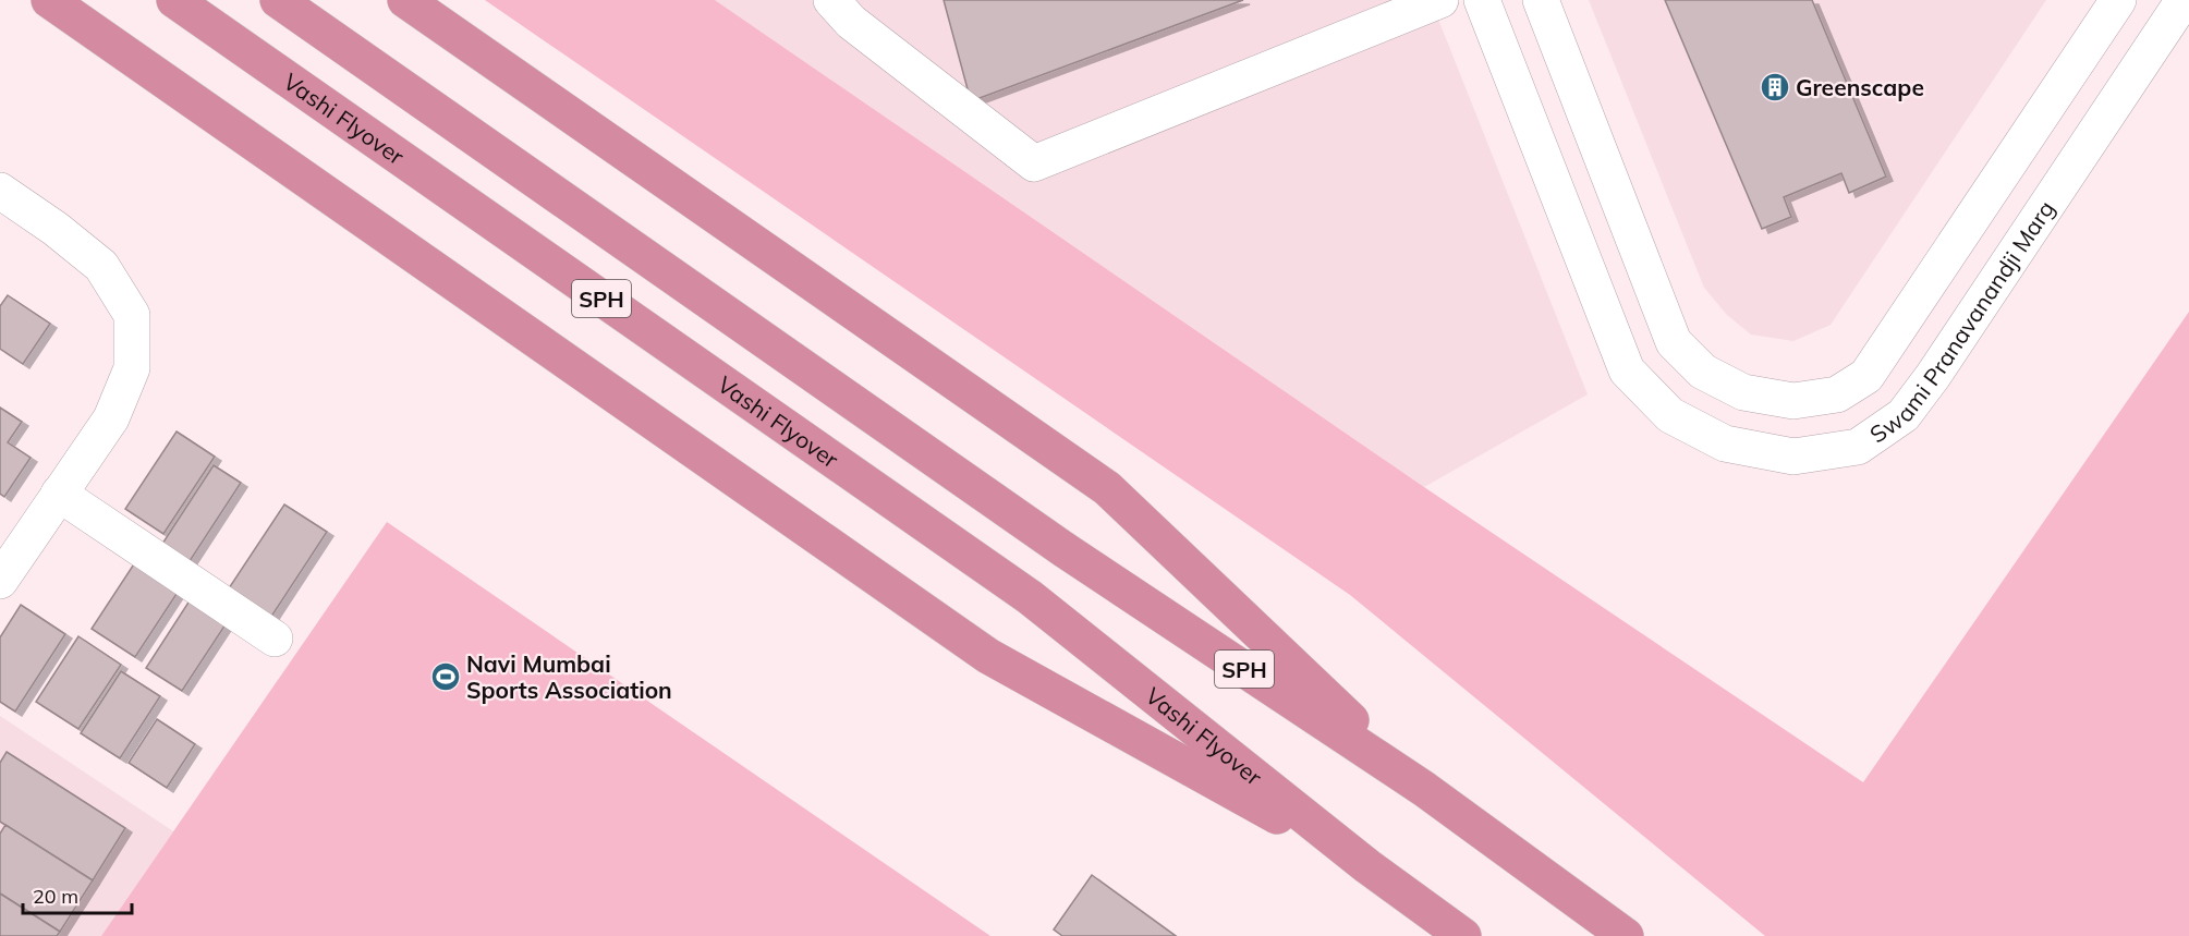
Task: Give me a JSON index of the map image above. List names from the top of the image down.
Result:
{
  "streets": {
    "highway": ["Vashi Flyover", "SPH"],
    "street": ["Swami Pranavanandji Marg"]
  },
  "crossings": [
    ["Vashi Flyover", "SPH"]
  ],
  "places": {
    "building": ["Greenscape"],
    "sports": ["Navi Mumbai Sports Association"]
  },
  "scale_bar": "20 m"
}
